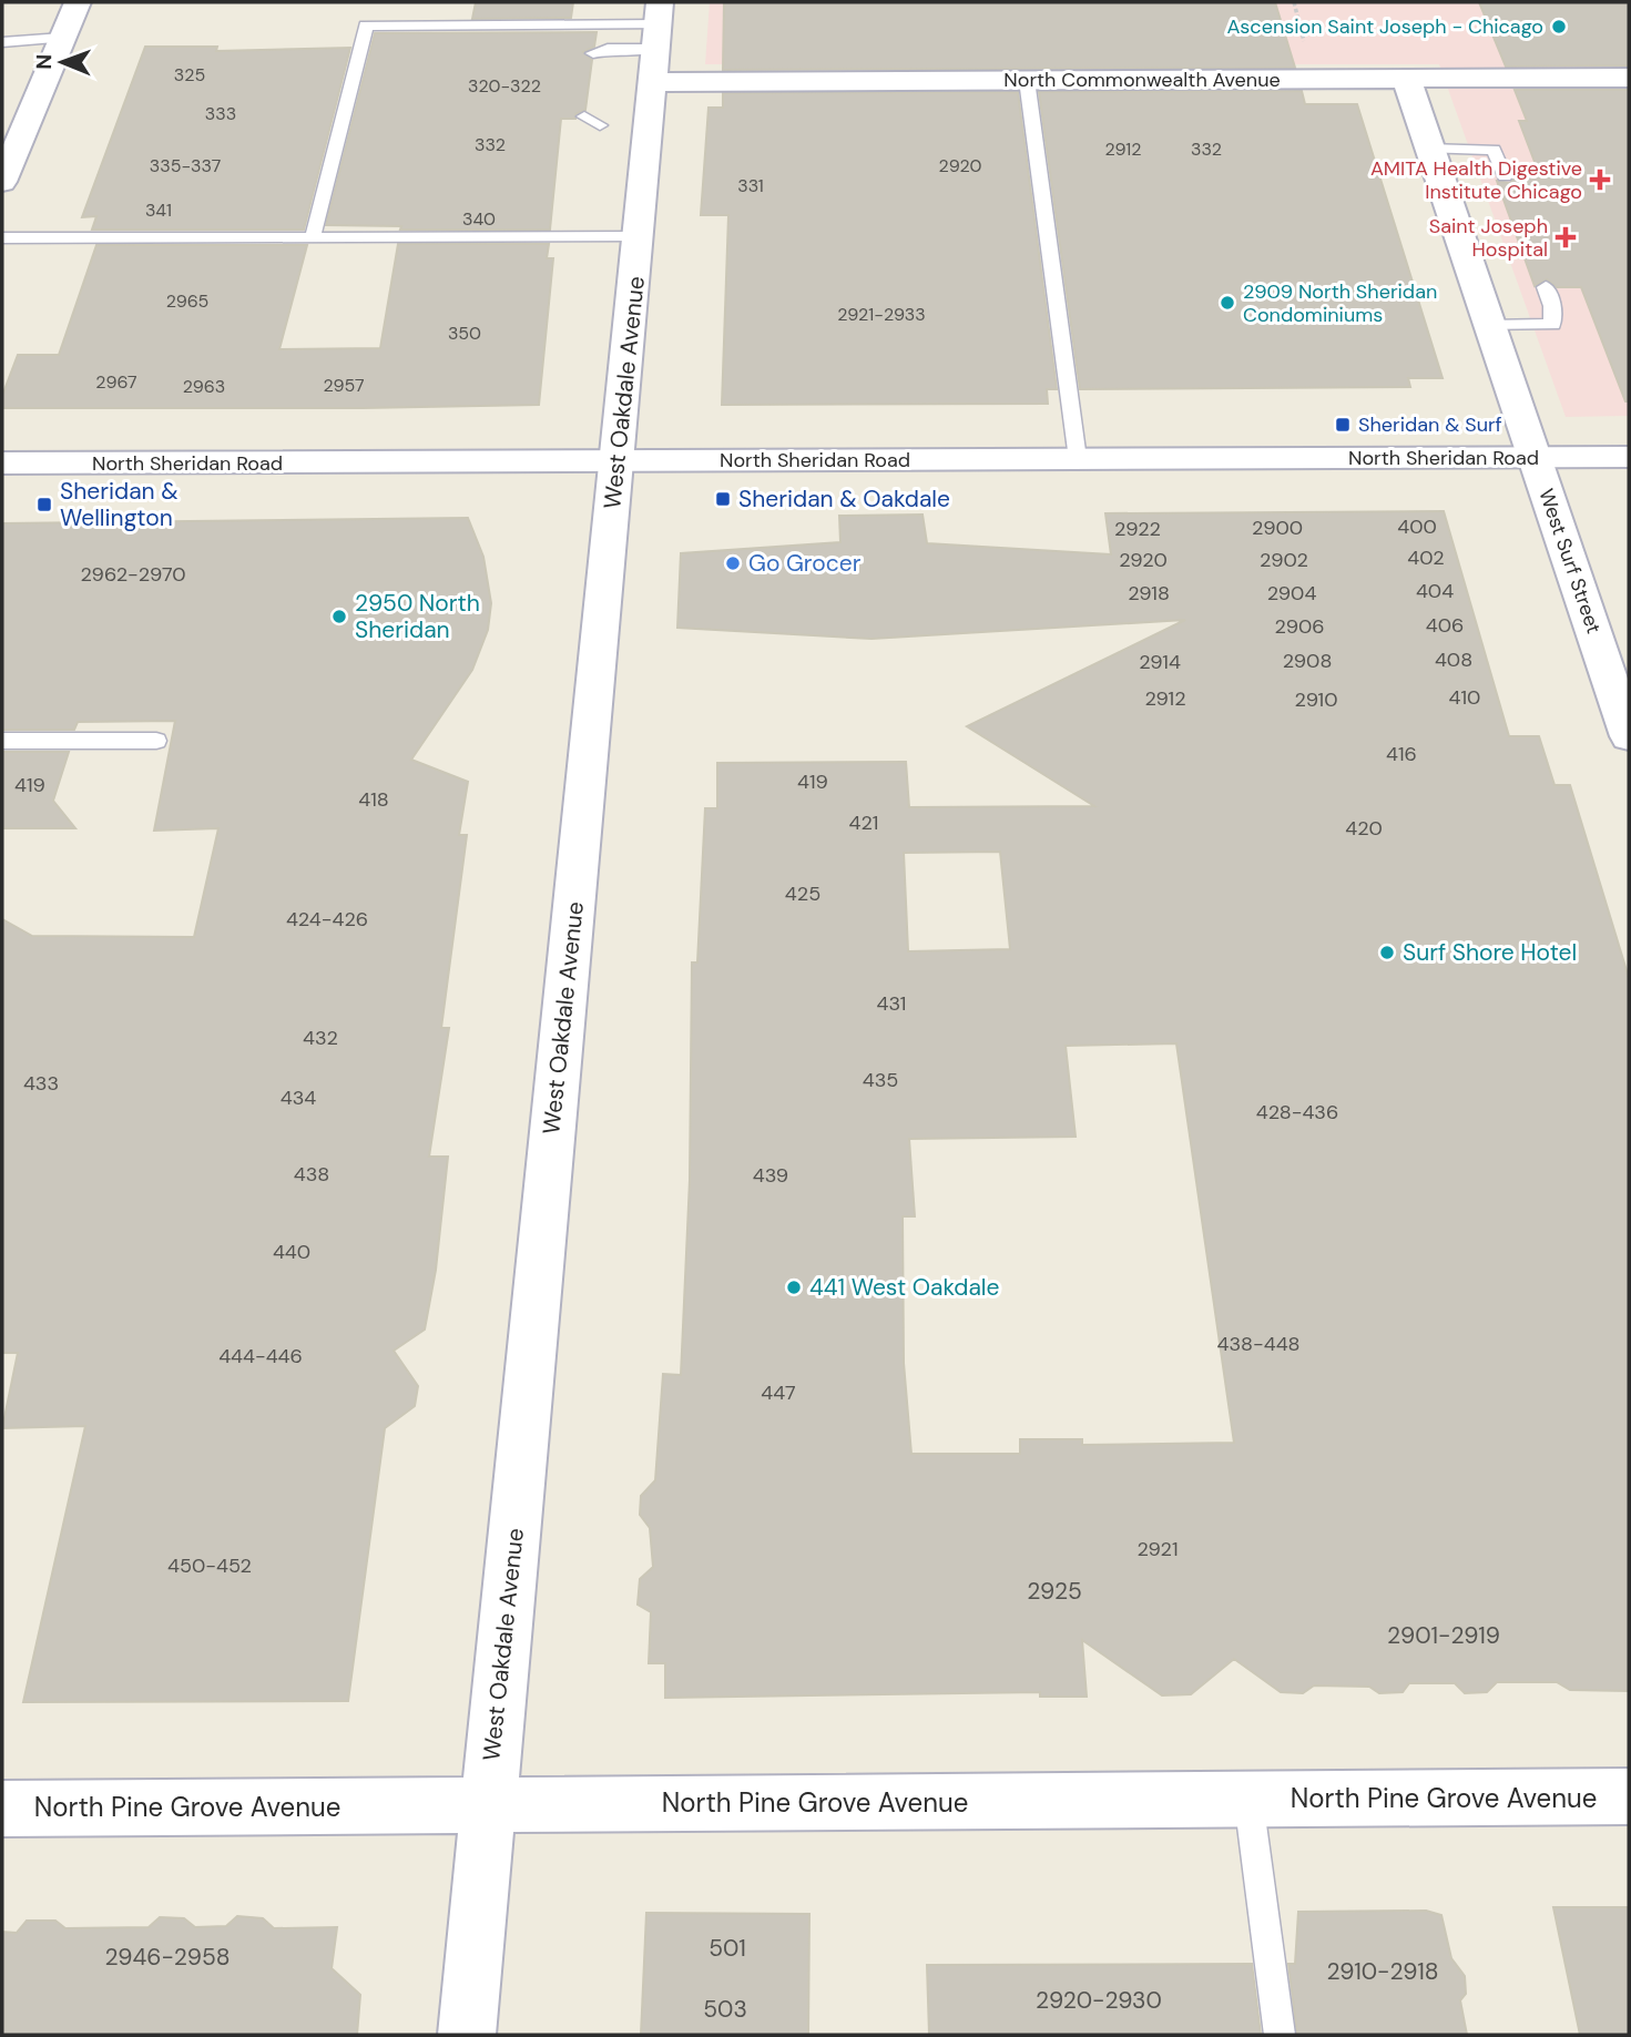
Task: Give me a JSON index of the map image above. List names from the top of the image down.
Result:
{
  "streets": {
    "street": [
      "North Commonwealth Avenue",
      "West Oakdale Avenue",
      "North Sheridan Road",
      "West Surf Street",
      "North Pine Grove Avenue"
    ]
  },
  "crossings": [
    ["North Commonwealth Avenue", "West Oakdale Avenue"],
    ["North Commonwealth Avenue", "West Surf Street"],
    ["West Oakdale Avenue", "North Sheridan Road"],
    ["West Oakdale Avenue", "North Pine Grove Avenue"],
    ["North Sheridan Road", "West Surf Street"]
  ],
  "places": {
    "other": [
      "Ascension Saint Joseph - Chicago",
      "2909 North Sheridan Condominiums",
      "Go Grocer",
      "2950 North Sheridan",
      "Surf Shore Hotel",
      "441 West Oakdale"
    ],
    "health": ["AMITA Health Digestive Institute Chicago", "Saint Joseph Hospital"],
    "transit": ["Sheridan & Surf", "Sheridan & Oakdale", "Sheridan & Wellington"]
  },
  "house_numbers": [
    "325",
    "320-322",
    "333",
    "332",
    "2912",
    "332",
    "335-337",
    "2920",
    "331",
    "341",
    "340",
    "2965",
    "2921-2933",
    "350",
    "2967",
    "2957",
    "2963",
    "400",
    "2900",
    "2922",
    "402",
    "2920",
    "2902",
    "2962-2970",
    "404",
    "2918",
    "2904",
    "406",
    "2906",
    "408",
    "2908",
    "2914",
    "410",
    "2912",
    "2910",
    "416",
    "419",
    "419",
    "418",
    "421",
    "420",
    "425",
    "424-426",
    "431",
    "432",
    "435",
    "433",
    "434",
    "428-436",
    "438",
    "439",
    "440",
    "438-448",
    "444-446",
    "447",
    "2921",
    "450-452",
    "2925",
    "2901-2919",
    "501",
    "2946-2958",
    "2910-2918",
    "2920-2930",
    "503"
  ],
  "north": "left"
}
